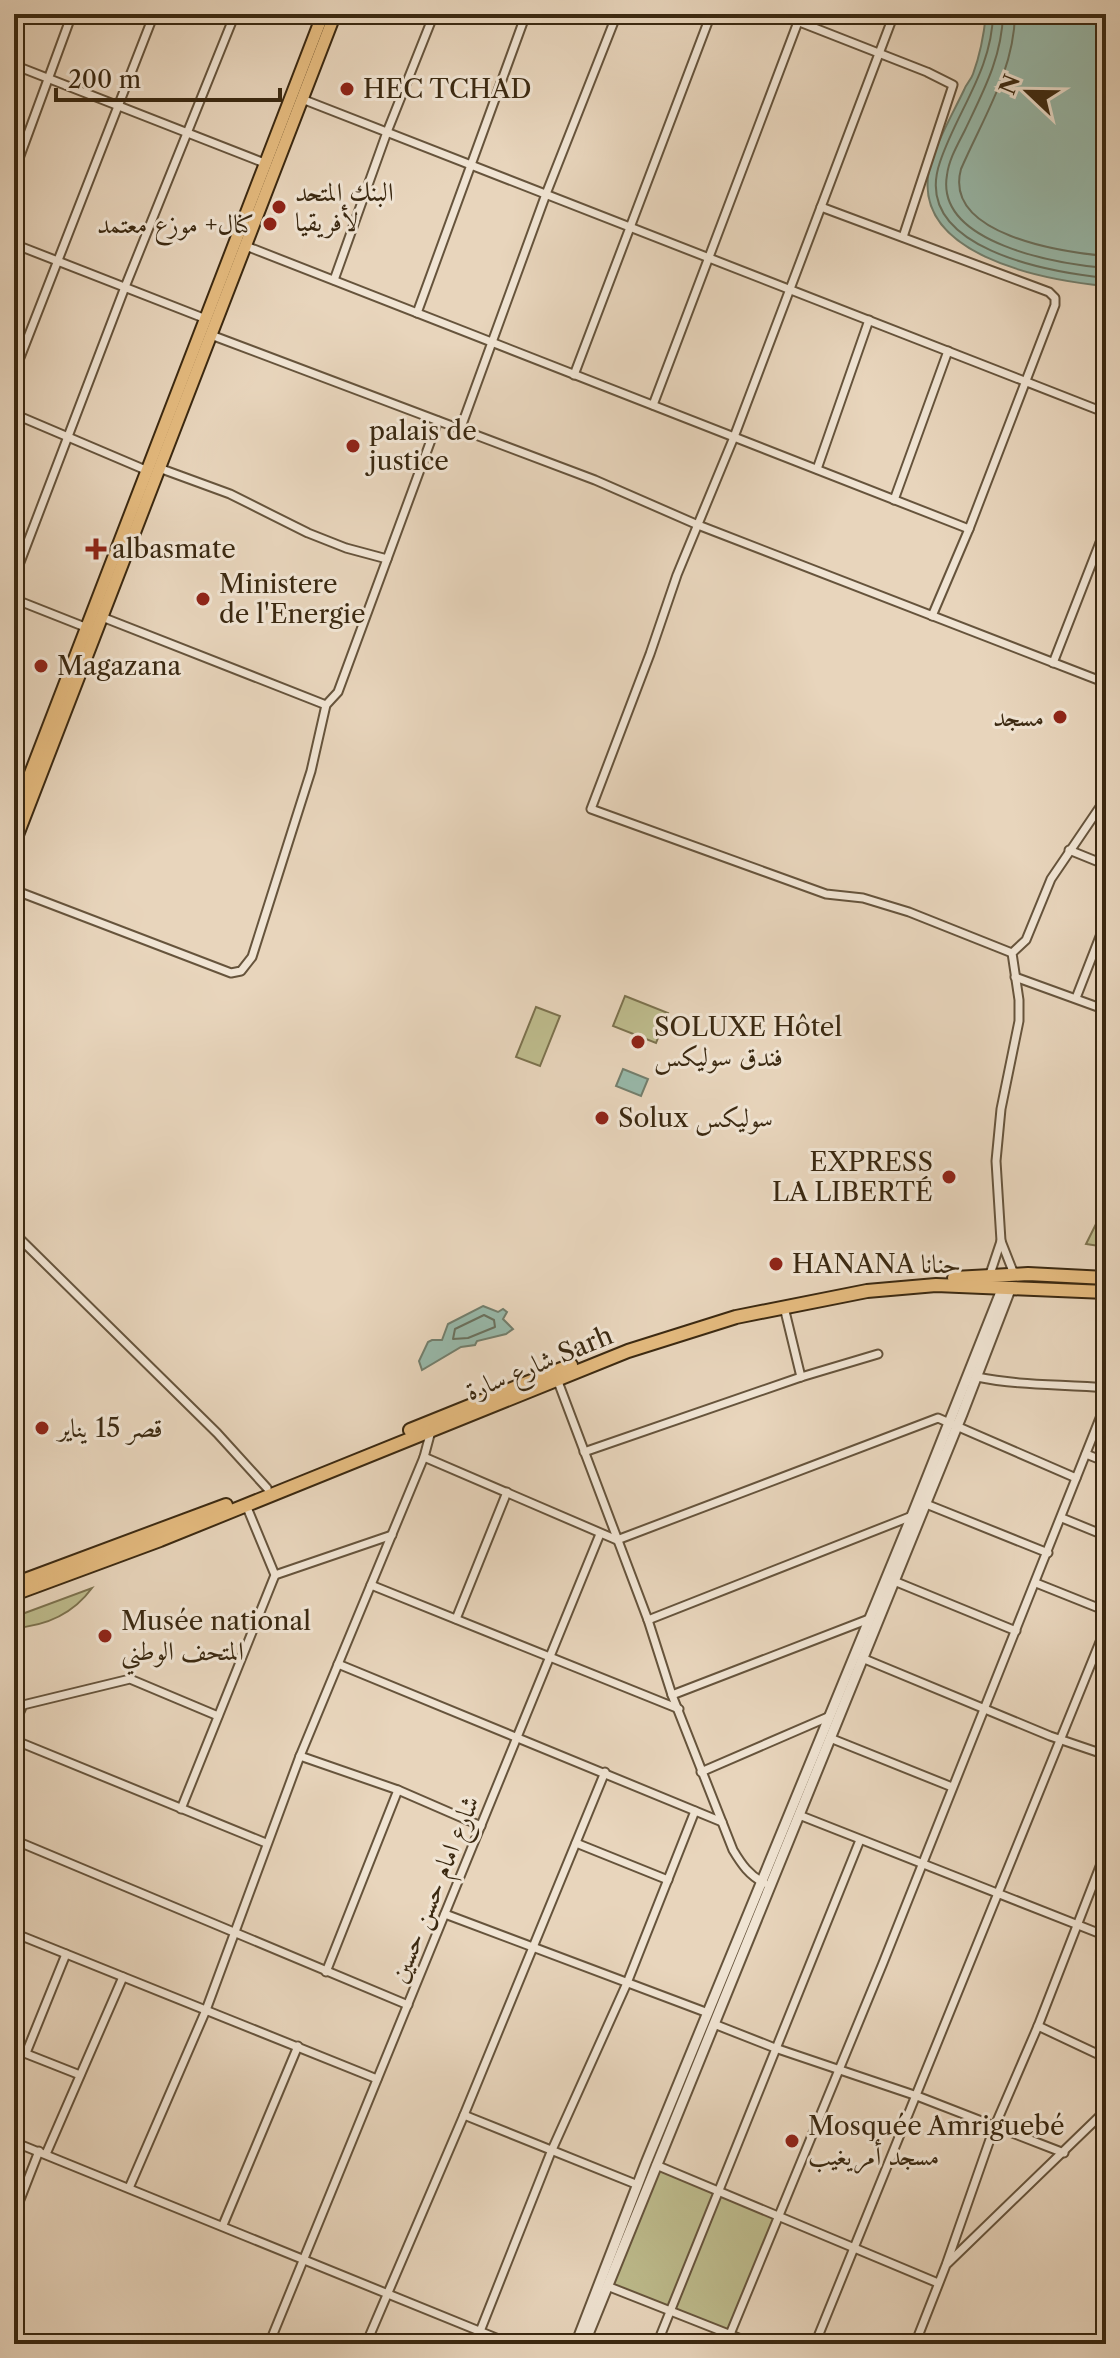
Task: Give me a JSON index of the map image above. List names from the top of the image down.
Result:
{
  "streets": {
    "highway": ["شارع سارة Sarh"],
    "street": ["شارع امام حسن حسين"]
  },
  "places": {
    "other": [
      "HEC TCHAD",
      "البنك المتحد لأفريقيا",
      "كنال+ موزع معتمد",
      "palais de justice",
      "Ministere de l'Energie",
      "Magazana",
      "مسجد",
      "SOLUXE Hôtel فندق سوليكس",
      "Solux سوليكس",
      "EXPRESS LA LIBERTÉ",
      "HANANA حنانا",
      "قصر 15 يناير",
      "Musée national المتحف الوطني",
      "Mosquée Amriguebé مسجد أمريغيب"
    ],
    "health": ["albasmate"]
  },
  "scale_bar": "200 m",
  "north": "left"
}
